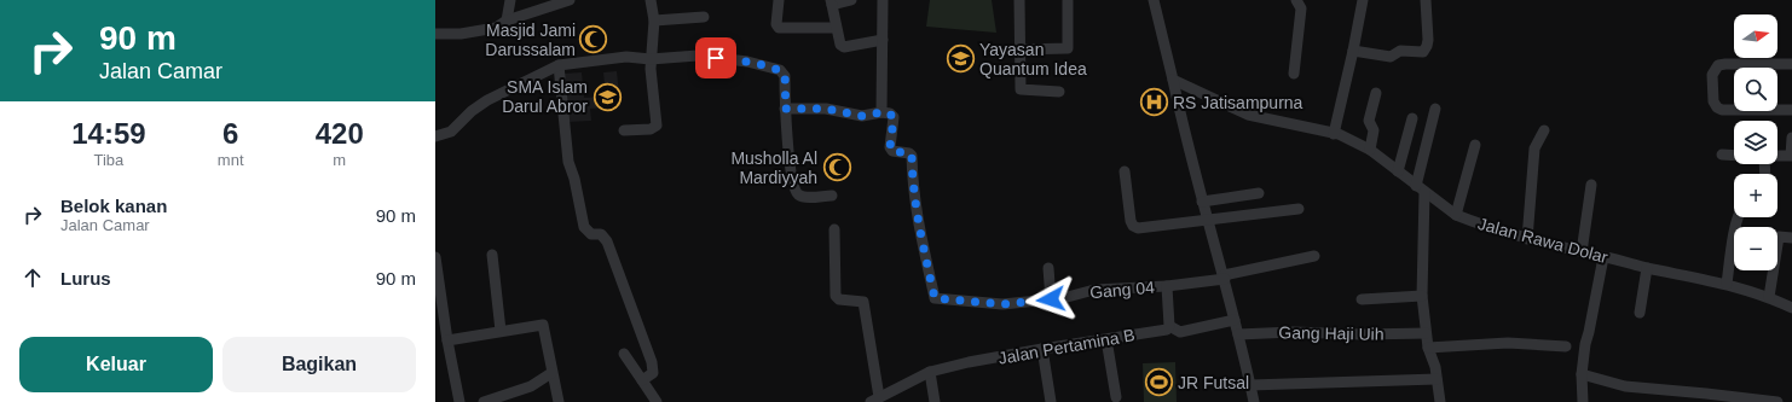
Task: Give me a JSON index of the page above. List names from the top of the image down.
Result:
{
  "streets": {
    "street": [
      "Jalan Rawa Dolar",
      "Gang 04",
      "Gang Haji Uih",
      "Jalan Pertamina B"
    ]
  },
  "places": {
    "mosque": ["Masjid Jami Darussalam", "Musholla Al Mardiyyah"],
    "school or university": ["Yayasan Quantum Idea", "SMA Islam Darul Abror"],
    "hospital": ["RS Jatisampurna"],
    "sports": ["JR Futsal"]
  },
  "north": "right",
  "page": {
    "turn": ["90 m", "Jalan Camar"],
    "map_buttons": ["+", "−"],
    "eta": [
      "14:59",
      "Tiba",
      "6",
      "mnt",
      "420",
      "m"
    ],
    "list": [
      {
        "name": "Belok kanan",
        "note": "Jalan Camar",
        "value": "90 m"
      },
      {
        "name": "Lurus",
        "value": "90 m"
      }
    ],
    "buttons": ["Keluar", "Bagikan"]
  }
}
